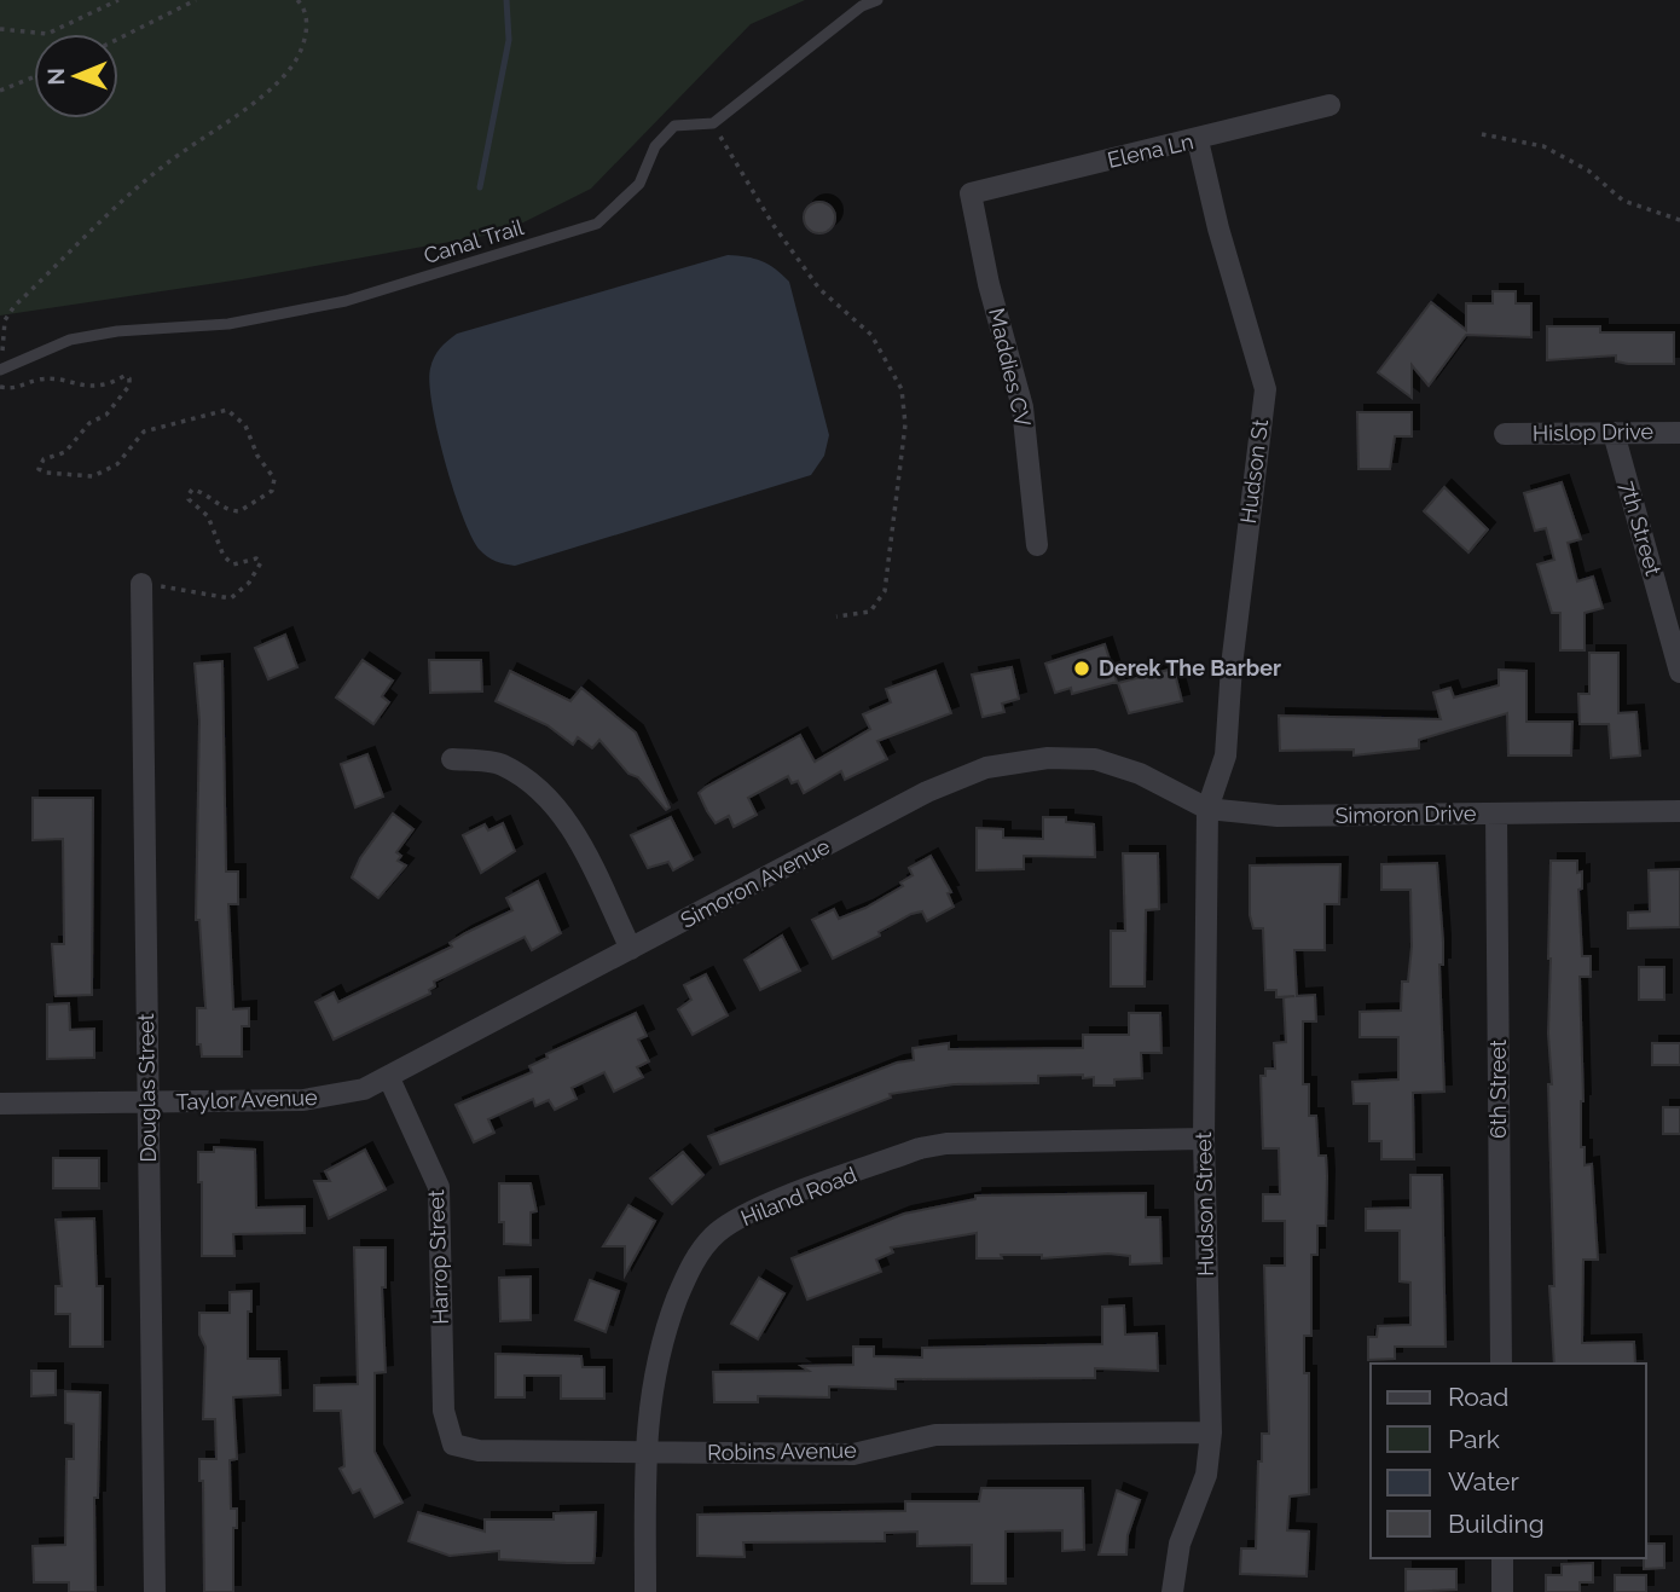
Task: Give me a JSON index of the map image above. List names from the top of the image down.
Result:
{
  "streets": {
    "street": [
      "Elena Ln",
      "Maddies CV",
      "Hislop Drive",
      "Hudson St",
      "7th Street",
      "Simoron Drive",
      "Simoron Avenue",
      "Douglas Street",
      "6th Street",
      "Taylor Avenue",
      "Hiland Road",
      "Hudson Street",
      "Harrop Street",
      "Robins Avenue"
    ],
    "lane": ["Canal Trail"]
  },
  "crossings": [
    ["Elena Ln", "Maddies CV"],
    ["Elena Ln", "Hudson St"],
    ["Hislop Drive", "7th Street"],
    ["Hudson St", "Simoron Drive"],
    ["Hudson St", "Hudson Street"],
    ["Simoron Drive", "Simoron Avenue"],
    ["Simoron Drive", "6th Street"],
    ["Simoron Drive", "Hudson Street"],
    ["Simoron Avenue", "Taylor Avenue"],
    ["Simoron Avenue", "Harrop Street"],
    ["Douglas Street", "Taylor Avenue"],
    ["Taylor Avenue", "Harrop Street"],
    ["Hiland Road", "Hudson Street"],
    ["Hiland Road", "Robins Avenue"],
    ["Hudson Street", "Robins Avenue"],
    ["Harrop Street", "Robins Avenue"]
  ],
  "places": ["Derek The Barber"],
  "legend": [
    "Road",
    "Park",
    "Water",
    "Building"
  ],
  "north": "left"
}
